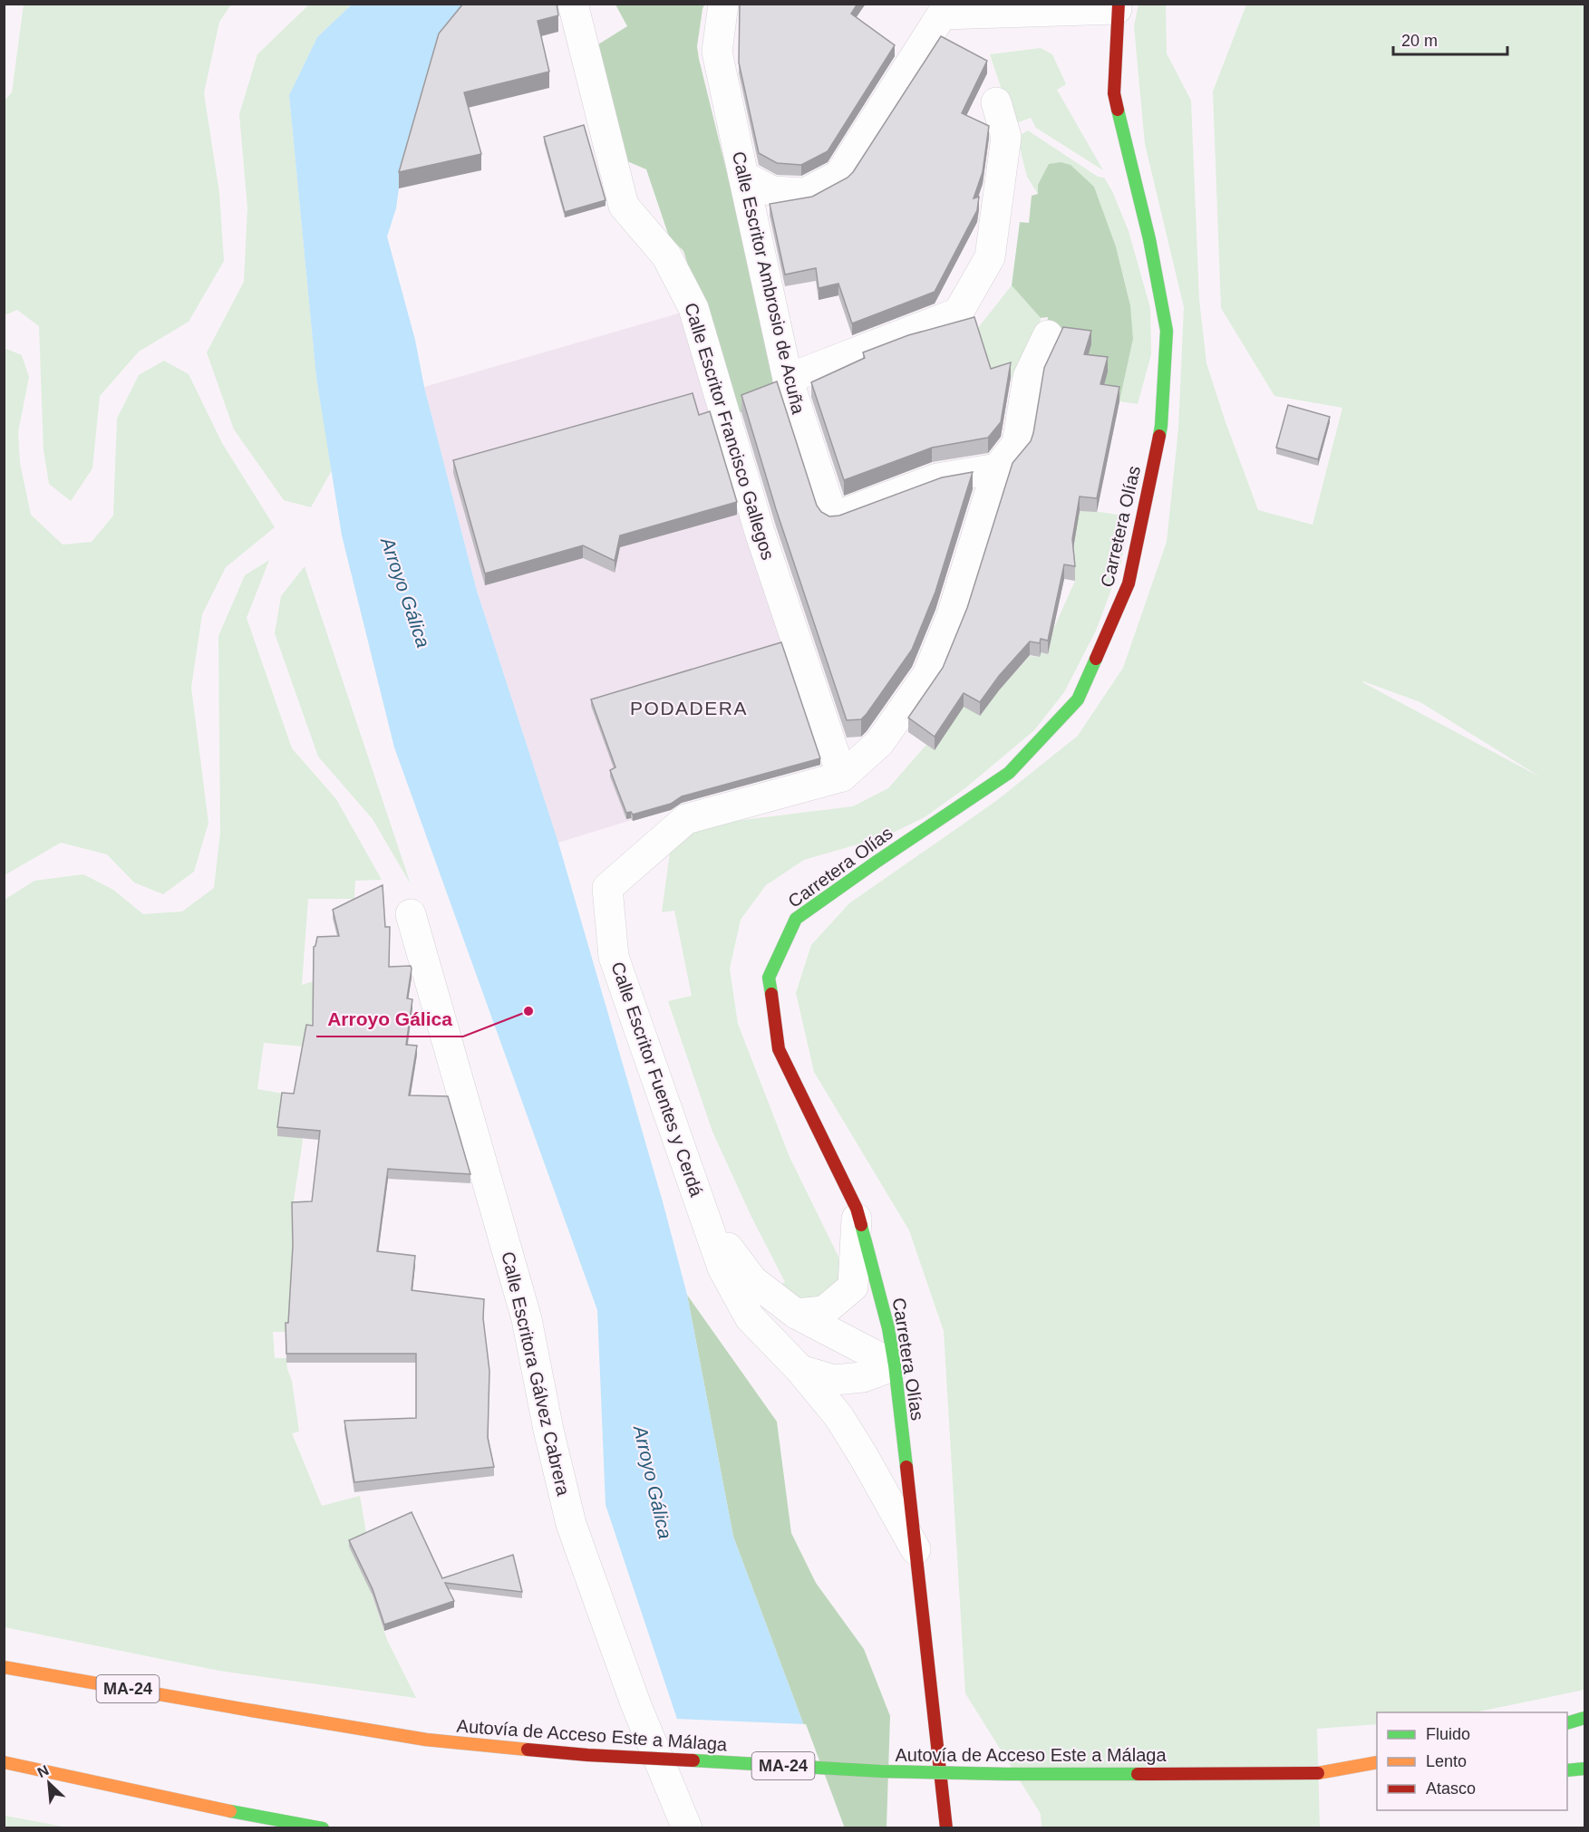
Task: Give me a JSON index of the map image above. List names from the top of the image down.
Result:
{
  "streets": {
    "main road": ["Carretera Olías", "MA-24", "Autovía de Acceso Este a Málaga"],
    "street": [
      "Calle Escritor Ambrosio de Acuña",
      "Calle Escritor Francisco Gallegos",
      "Calle Escritor Fuentes y Cerdá",
      "Calle Escritora Gálvez Cabrera"
    ]
  },
  "crossings": [
    ["Calle Escritor Ambrosio de Acuña", "Calle Escritor Fuentes y Cerdá"],
    ["Calle Escritor Francisco Gallegos", "Calle Escritor Fuentes y Cerdá"],
    ["Carretera Olías", "Calle Escritor Fuentes y Cerdá"]
  ],
  "districts": ["PODADERA"],
  "water": ["Arroyo Gálica"],
  "places": ["Arroyo Gálica"],
  "legend": ["Fluido", "Lento", "Atasco"],
  "scale_bar": "20 m",
  "north": "top left"
}
